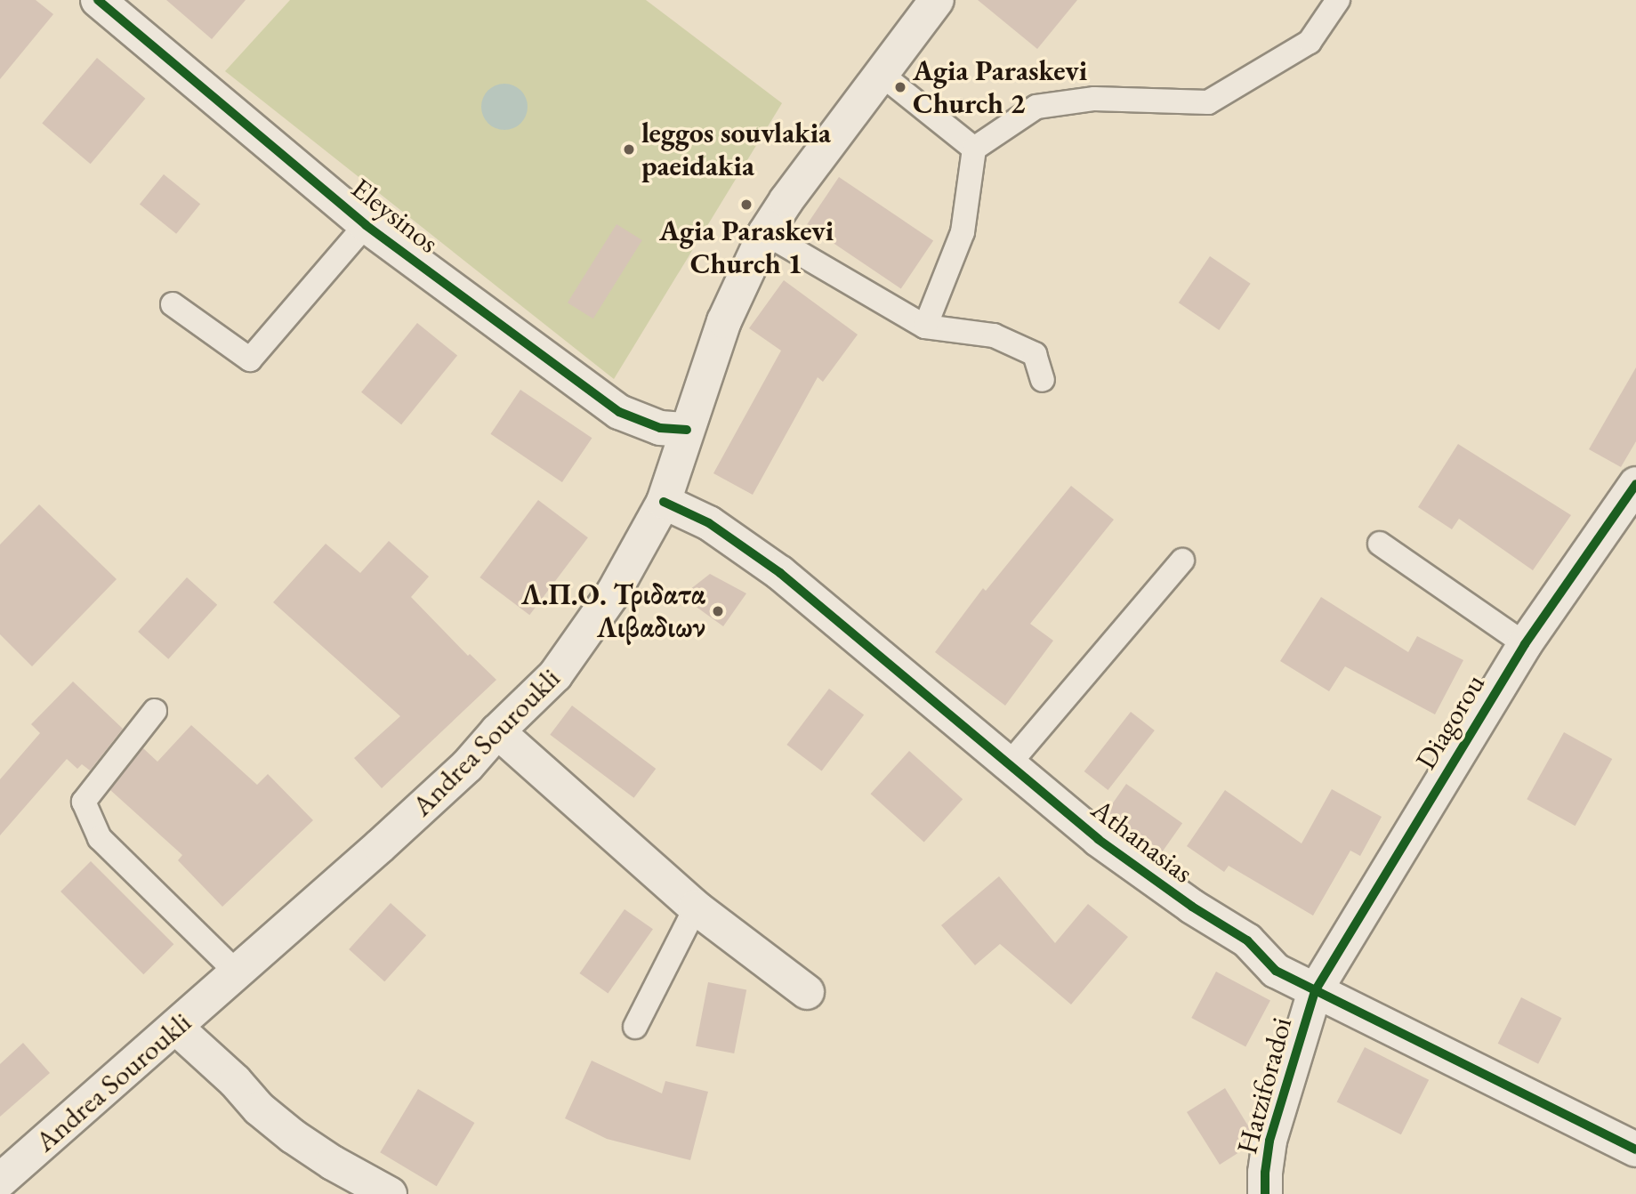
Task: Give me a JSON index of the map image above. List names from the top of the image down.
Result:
{
  "streets": {
    "street": [
      "Eleysinos",
      "Diagorou",
      "Andrea Souroukli",
      "Athanasias",
      "Hatziforadoi"
    ]
  },
  "crossings": [
    ["Eleysinos", "Andrea Souroukli"],
    ["Diagorou", "Athanasias"],
    ["Diagorou", "Hatziforadoi"],
    ["Andrea Souroukli", "Athanasias"],
    ["Athanasias", "Hatziforadoi"]
  ],
  "places": [
    "Agia Paraskevi Church 2",
    "leggos souvlakia paeidakia",
    "Agia Paraskevi Church 1",
    "Λ.Π.Ο. Τριδατα Λιβαδιων"
  ]
}
